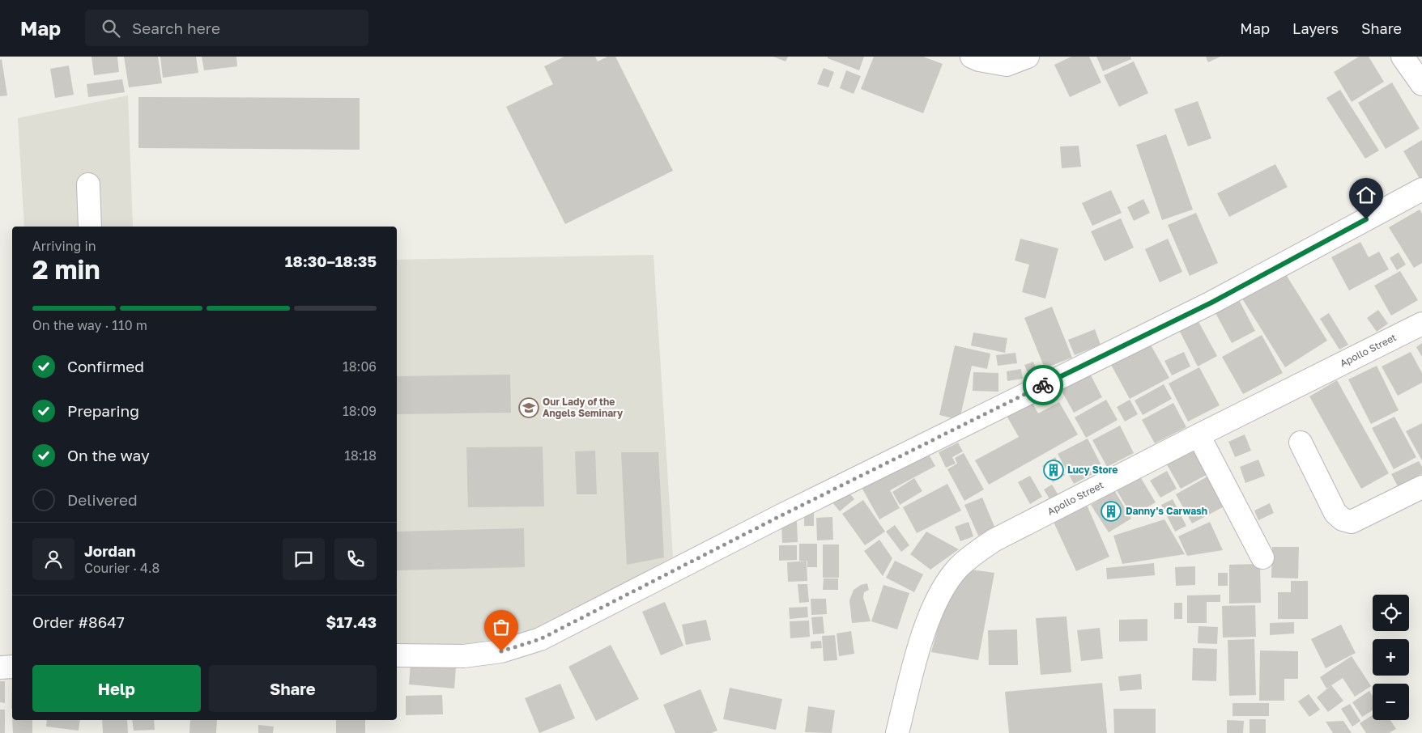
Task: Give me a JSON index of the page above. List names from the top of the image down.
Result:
{
  "streets": {
    "street": ["Apollo Street"]
  },
  "places": {
    "school or university": ["Our Lady of the Angels Seminary"],
    "building": ["Lucy Store", "Danny's Carwash"]
  },
  "page": {
    "header": "Map",
    "search": "Search here",
    "nav": ["Map", "Layers", "Share"],
    "heading": ["2 min", "Arriving in", "18:30–18:35"],
    "panel": [
      "Jordan",
      "Courier · 4.8",
      "Order #8647",
      "$17.43"
    ],
    "bar": "On the way · 110 m",
    "list": [
      ["Confirmed", "18:06"],
      ["Preparing", "18:09"],
      ["On the way", "18:18"],
      "Delivered"
    ],
    "map_buttons": ["+", "−"],
    "buttons": ["Help", "Share"]
  }
}
